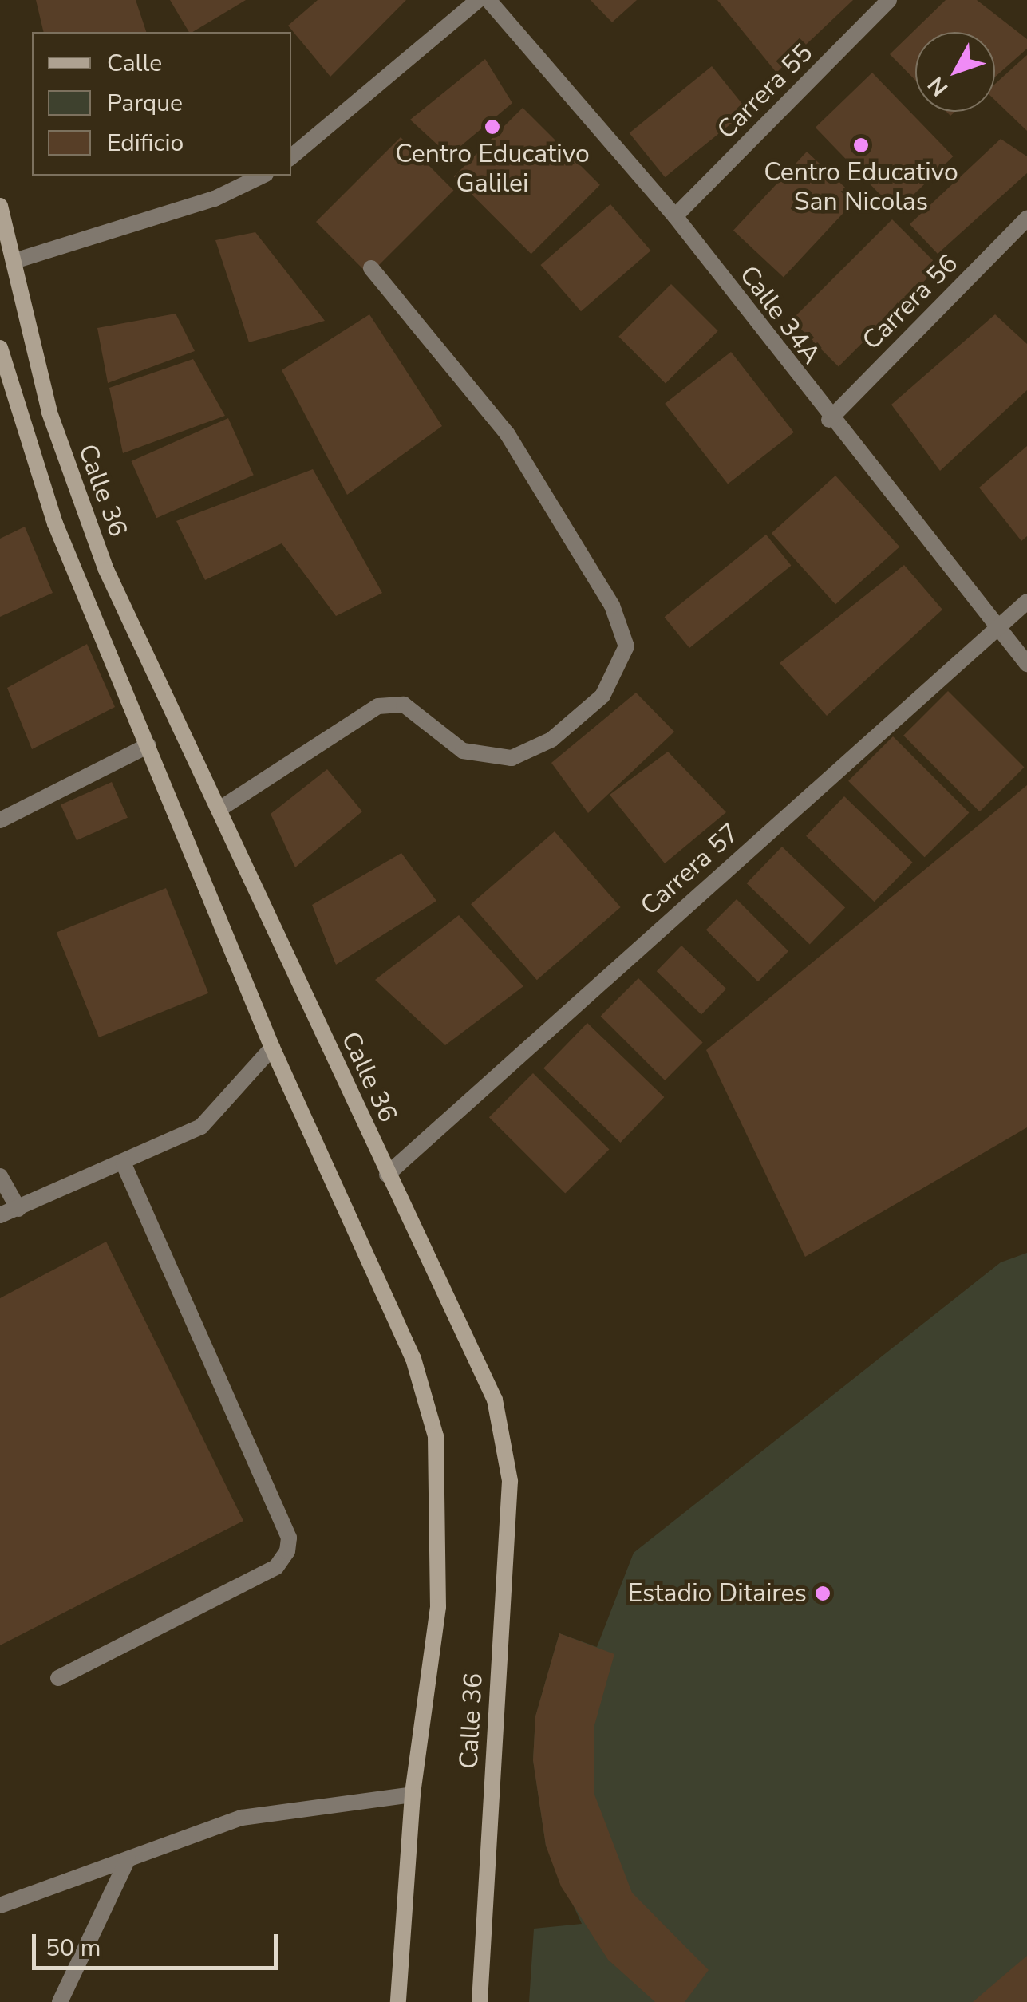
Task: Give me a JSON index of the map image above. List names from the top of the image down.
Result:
{
  "streets": {
    "main road": ["Calle 36"],
    "street": [
      "Carrera 55",
      "Carrera 56",
      "Calle 34A",
      "Carrera 57"
    ]
  },
  "crossings": [
    ["Carrera 55", "Calle 34A"],
    ["Carrera 56", "Calle 34A"],
    ["Calle 34A", "Carrera 57"],
    ["Calle 36", "Carrera 57"]
  ],
  "places": ["Centro Educativo Galilei", "Centro Educativo San Nicolas", "Estadio Ditaires"],
  "legend": ["Calle", "Parque", "Edificio"],
  "scale_bar": "50 m",
  "north": "bottom left"
}
